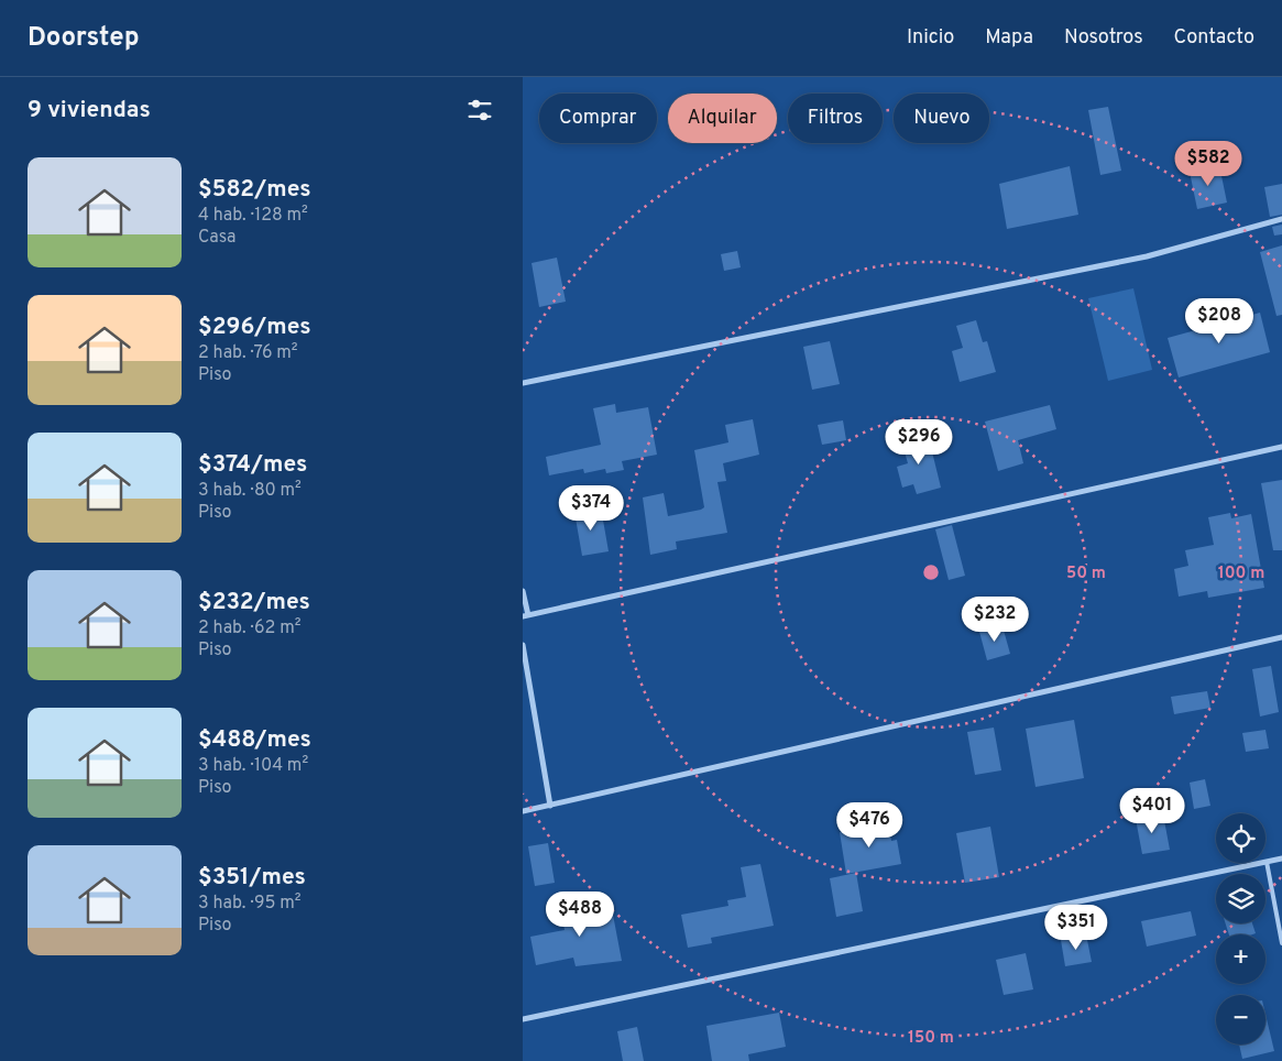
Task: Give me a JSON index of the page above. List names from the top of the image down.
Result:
{
  "page": {
    "header": "Doorstep",
    "nav": [
      "Inicio",
      "Mapa",
      "Nosotros",
      "Contacto"
    ],
    "heading": "9 viviendas",
    "chip": [
      "Comprar",
      "Alquilar",
      "Filtros",
      "Nuevo"
    ],
    "price": [
      "$582",
      "$208",
      "$296",
      "$374",
      "$232",
      "$401",
      "$476",
      "$488",
      "$351"
    ],
    "list": [
      {
        "name": "$582/mes",
        "note": "4 hab. · 128 m² · Casa"
      },
      {
        "name": "$296/mes",
        "note": "2 hab. · 76 m² · Piso"
      },
      {
        "name": "$374/mes",
        "note": "3 hab. · 80 m² · Piso"
      },
      {
        "name": "$232/mes",
        "note": "2 hab. · 62 m² · Piso"
      },
      {
        "name": "$488/mes",
        "note": "3 hab. · 104 m² · Piso"
      },
      {
        "name": "$351/mes",
        "note": "3 hab. · 95 m² · Piso"
      }
    ],
    "map_buttons": ["+", "−"]
  },
  "rings": ["50 m", "100 m", "150 m"]
}
